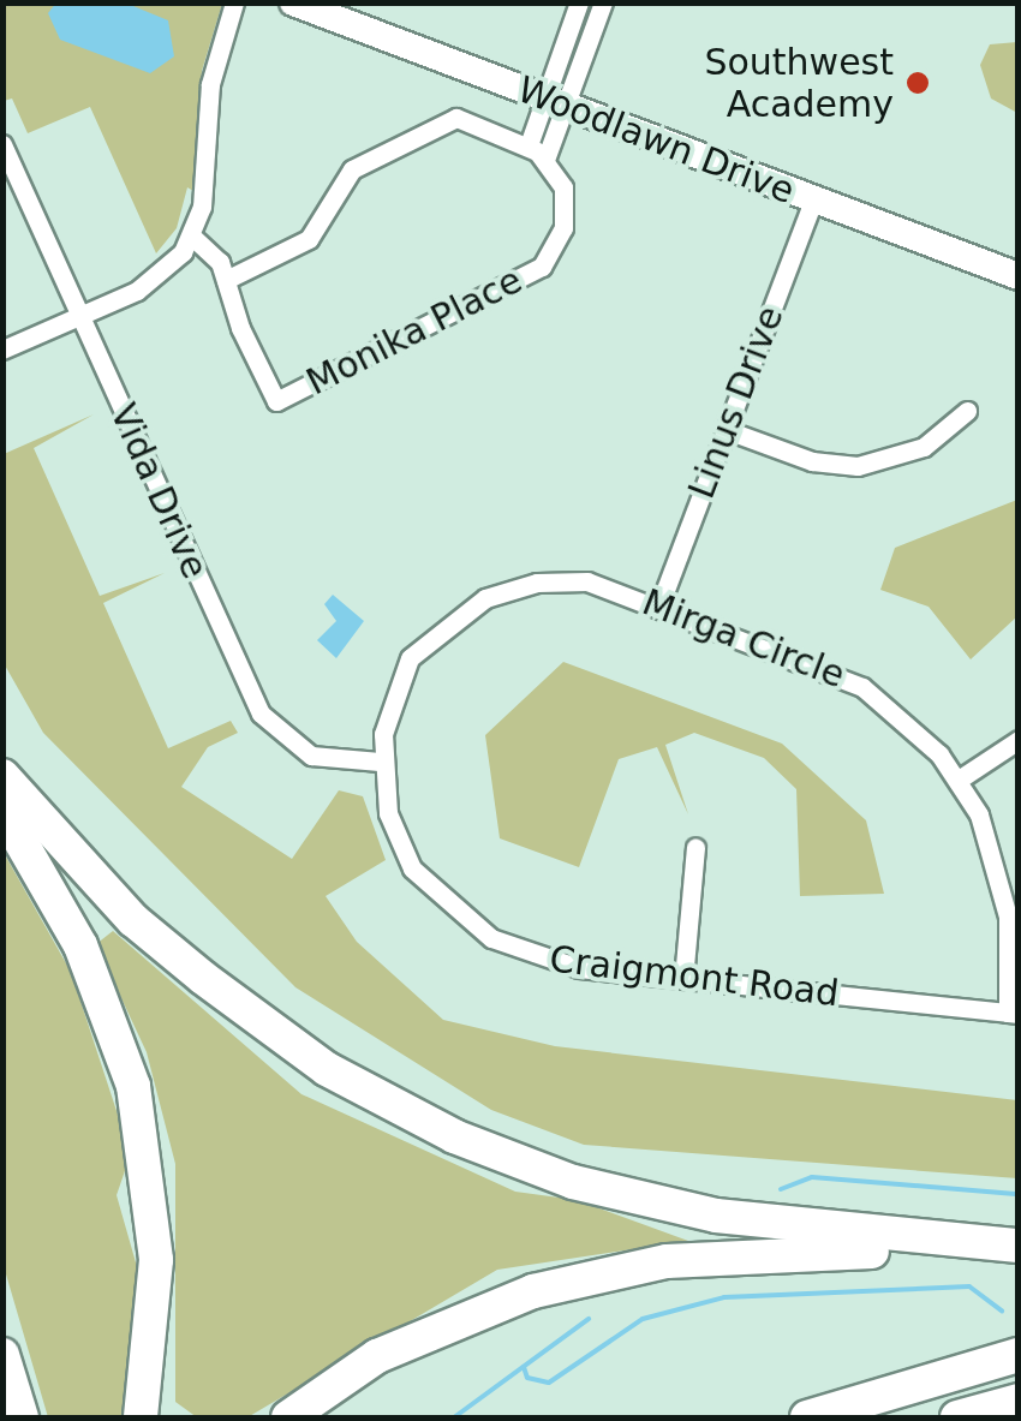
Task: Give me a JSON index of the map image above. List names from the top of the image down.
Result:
{
  "streets": {
    "main road": ["Woodlawn Drive"],
    "street": [
      "Monika Place",
      "Linus Drive",
      "Vida Drive",
      "Mirga Circle",
      "Craigmont Road"
    ]
  },
  "crossings": [
    ["Woodlawn Drive", "Linus Drive"],
    ["Linus Drive", "Mirga Circle"],
    ["Vida Drive", "Craigmont Road"],
    ["Mirga Circle", "Craigmont Road"]
  ],
  "places": ["Southwest Academy"]
}
